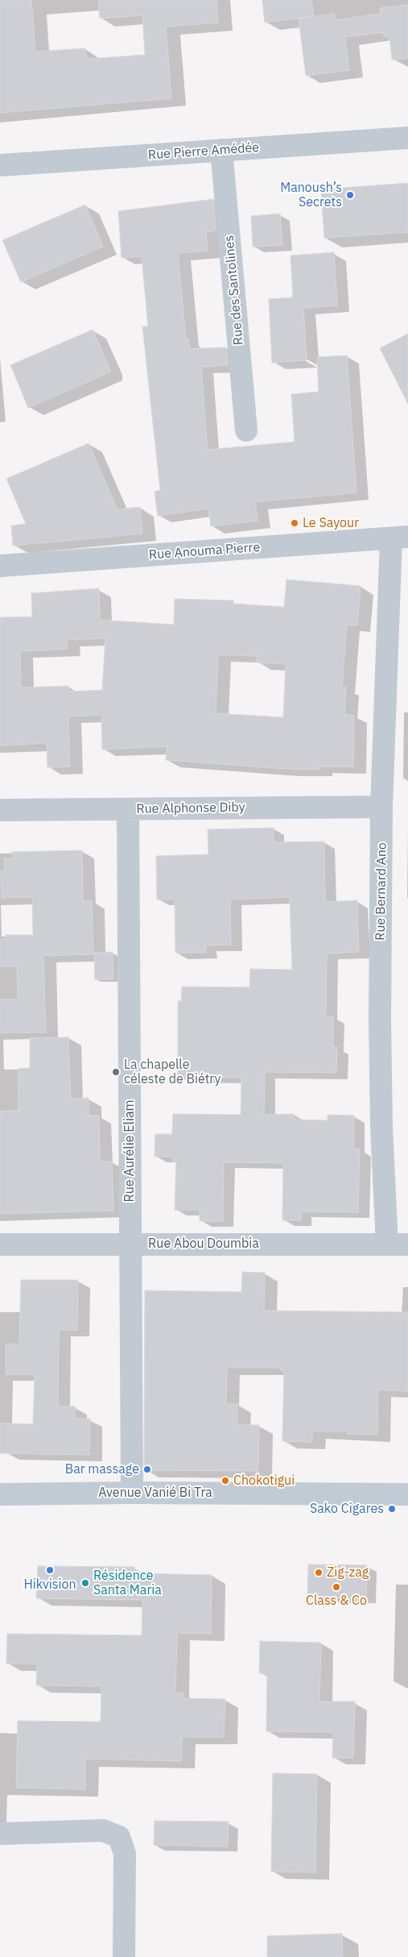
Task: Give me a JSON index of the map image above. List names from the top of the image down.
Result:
{
  "streets": {
    "street": [
      "Rue Pierre Amédée",
      "Rue des Santolines",
      "Rue Anouma Pierre",
      "Rue Alphonse Diby",
      "Rue Bernard Ano",
      "Rue Aurélie Eliam",
      "Rue Abou Doumbia",
      "Avenue Vanié Bi Tra"
    ]
  },
  "crossings": [
    ["Rue Pierre Amédée", "Rue des Santolines"],
    ["Rue Anouma Pierre", "Rue Bernard Ano"],
    ["Rue Alphonse Diby", "Rue Bernard Ano"],
    ["Rue Alphonse Diby", "Rue Aurélie Eliam"],
    ["Rue Bernard Ano", "Rue Abou Doumbia"],
    ["Rue Aurélie Eliam", "Rue Abou Doumbia"],
    ["Rue Aurélie Eliam", "Avenue Vanié Bi Tra"]
  ],
  "places": [
    "Manoush’s Secrets",
    "Le Sayour",
    "La chapelle céleste de Biétry",
    "Bar massage",
    "Chokotigui",
    "Sako Cigares",
    "Hikvision",
    "Zig-zag",
    "Résidence Santa Maria",
    "Class & Co"
  ]
}
